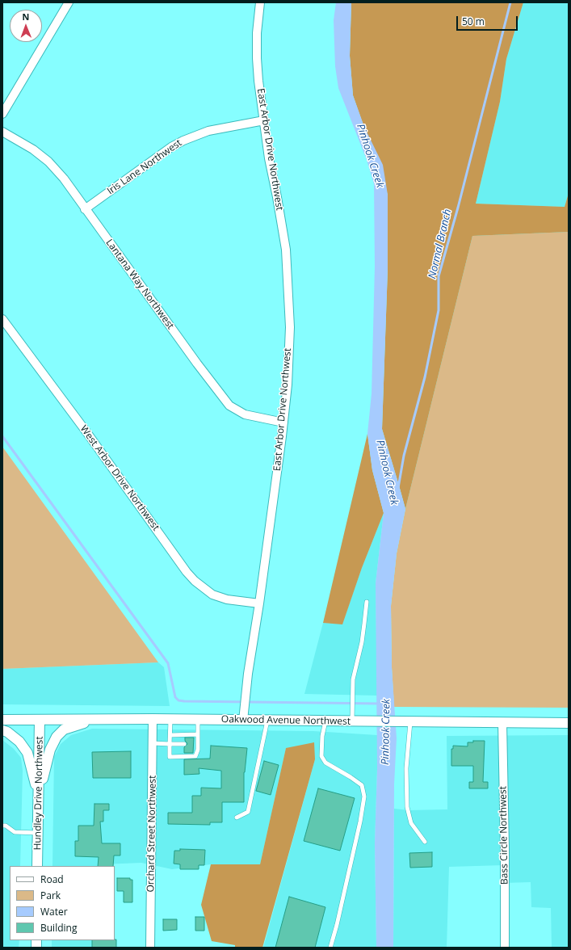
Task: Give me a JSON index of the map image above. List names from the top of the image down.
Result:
{
  "streets": {
    "street": [
      "East Arbor Drive Northwest",
      "Iris Lane Northwest",
      "Lantana Way Northwest",
      "West Arbor Drive Northwest",
      "Oakwood Avenue Northwest",
      "Hundley Drive Northwest",
      "Orchard Street Northwest",
      "Bass Circle Northwest"
    ]
  },
  "crossings": [
    ["East Arbor Drive Northwest", "Iris Lane Northwest"],
    ["East Arbor Drive Northwest", "Lantana Way Northwest"],
    ["East Arbor Drive Northwest", "West Arbor Drive Northwest"],
    ["East Arbor Drive Northwest", "Oakwood Avenue Northwest"],
    ["Iris Lane Northwest", "Lantana Way Northwest"],
    ["Oakwood Avenue Northwest", "Hundley Drive Northwest"],
    ["Oakwood Avenue Northwest", "Orchard Street Northwest"],
    ["Oakwood Avenue Northwest", "Bass Circle Northwest"]
  ],
  "water": ["Pinhook Creek", "Normal Branch"],
  "legend": [
    "Road",
    "Park",
    "Water",
    "Building"
  ],
  "scale_bar": "50 m",
  "north": "top"
}
